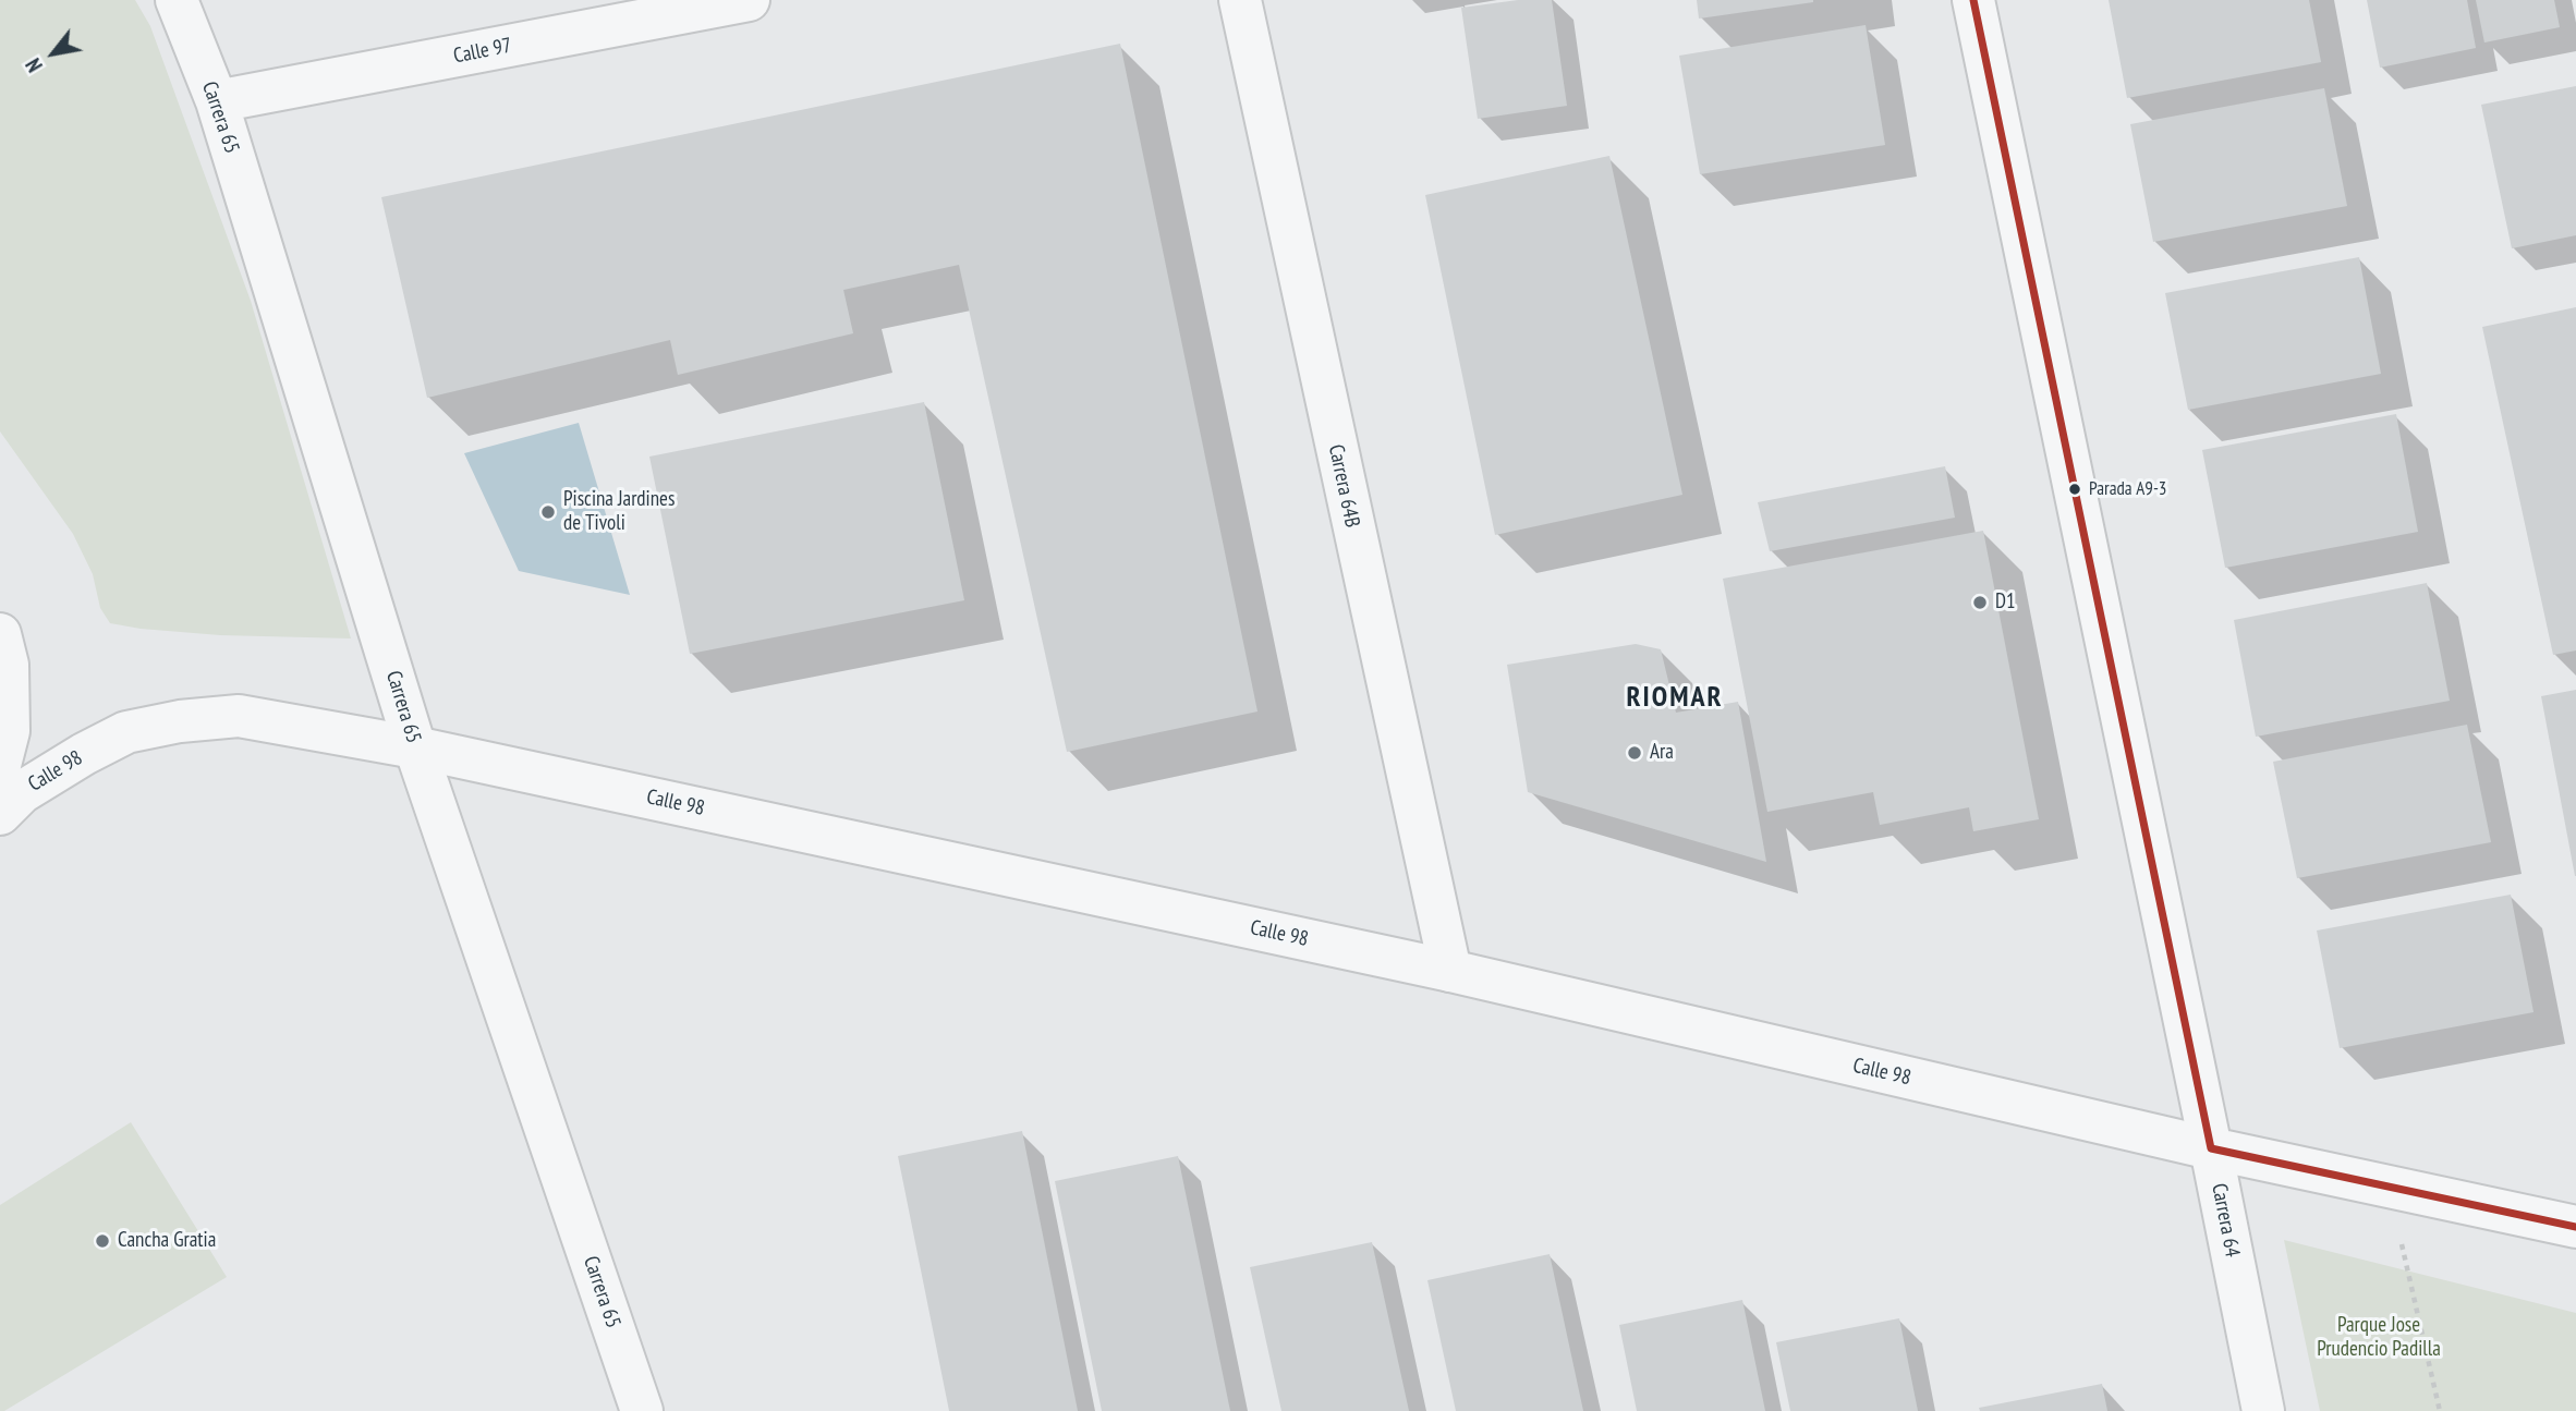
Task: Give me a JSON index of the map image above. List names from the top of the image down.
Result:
{
  "streets": {
    "street": [
      "Calle 97",
      "Carrera 65",
      "Carrera 64B",
      "Calle 98",
      "Carrera 64"
    ]
  },
  "crossings": [
    ["Calle 97", "Carrera 65"],
    ["Carrera 65", "Calle 98"],
    ["Carrera 64B", "Calle 98"],
    ["Calle 98", "Carrera 64"]
  ],
  "districts": ["RIOMAR"],
  "parks": ["Parque Jose Prudencio Padilla"],
  "places": [
    "Parada A9-3",
    "Piscina Jardines de Tivoli",
    "D1",
    "Ara",
    "Cancha Gratia"
  ],
  "north": "bottom left"
}
